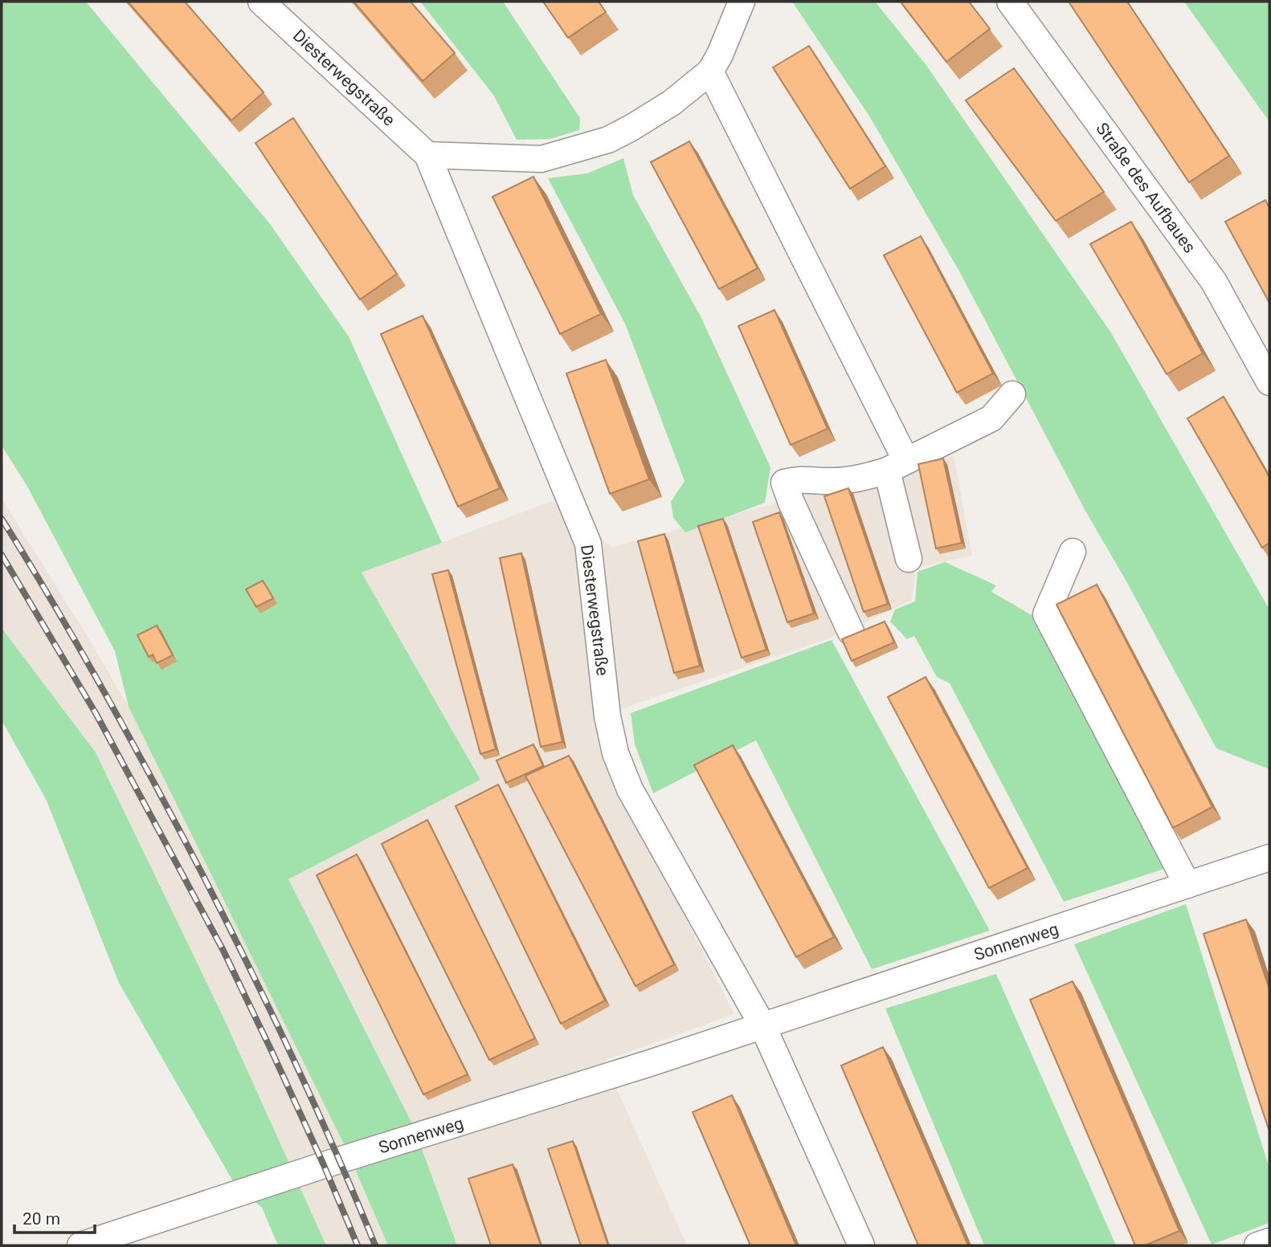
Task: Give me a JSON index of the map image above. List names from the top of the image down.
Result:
{
  "streets": {
    "street": ["Diesterwegstraße", "Straße des Aufbaues", "Sonnenweg"]
  },
  "crossings": [
    ["Diesterwegstraße", "Sonnenweg"]
  ],
  "scale_bar": "20 m"
}
